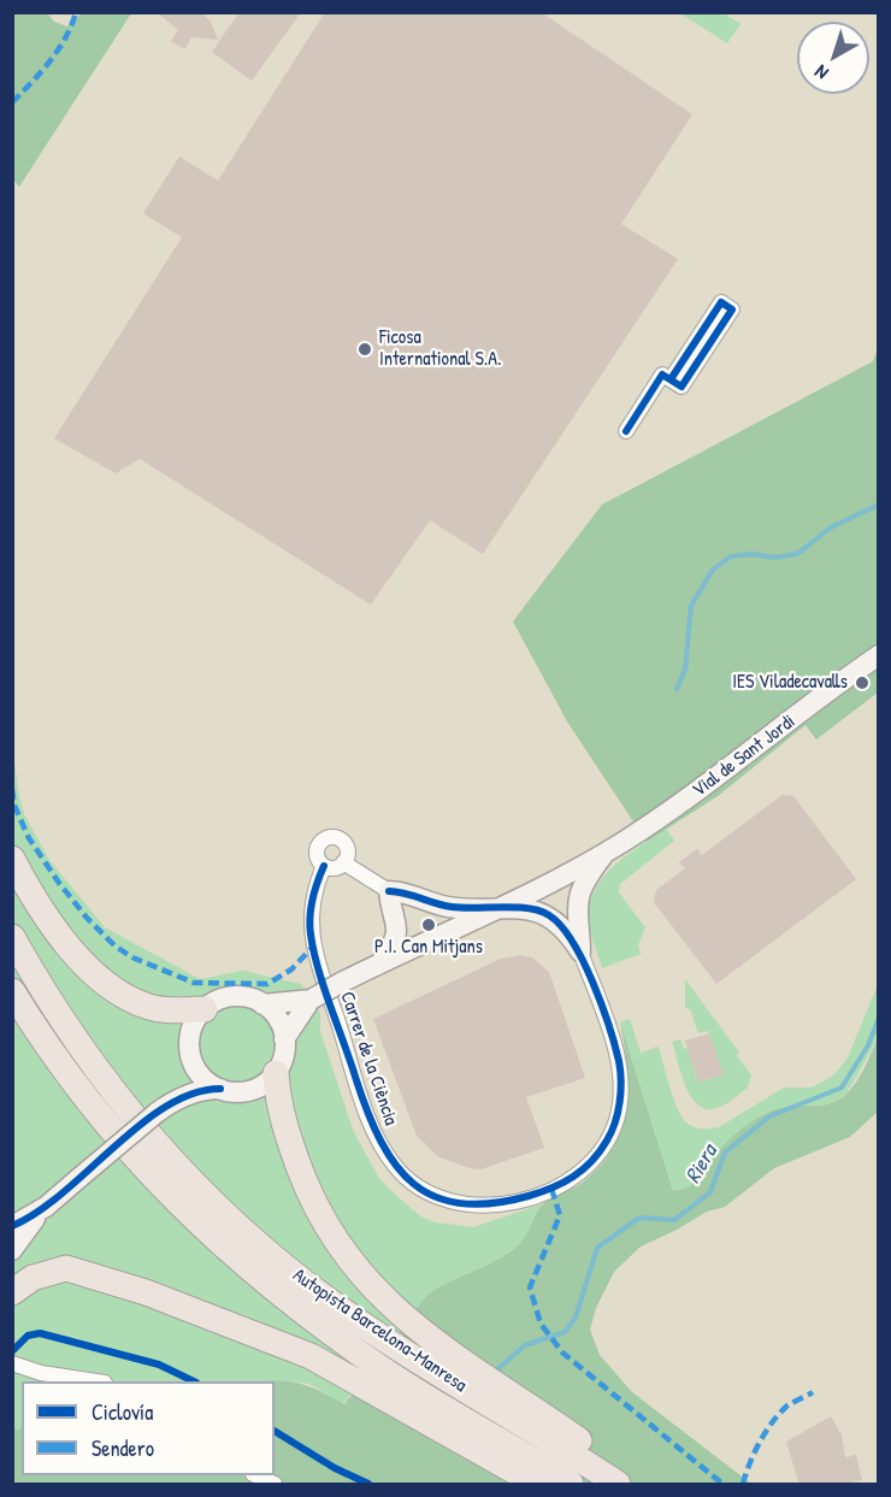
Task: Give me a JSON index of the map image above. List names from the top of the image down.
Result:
{
  "streets": {
    "highway": ["Autopista Barcelona-Manresa"],
    "street": ["Vial de Sant Jordi", "Carrer de la Ciència"]
  },
  "water": ["Riera"],
  "places": ["Ficosa International S.A.", "IES Viladecavalls", "P.I. Can Mitjans"],
  "legend": ["Ciclovía", "Sendero"],
  "north": "bottom left"
}
